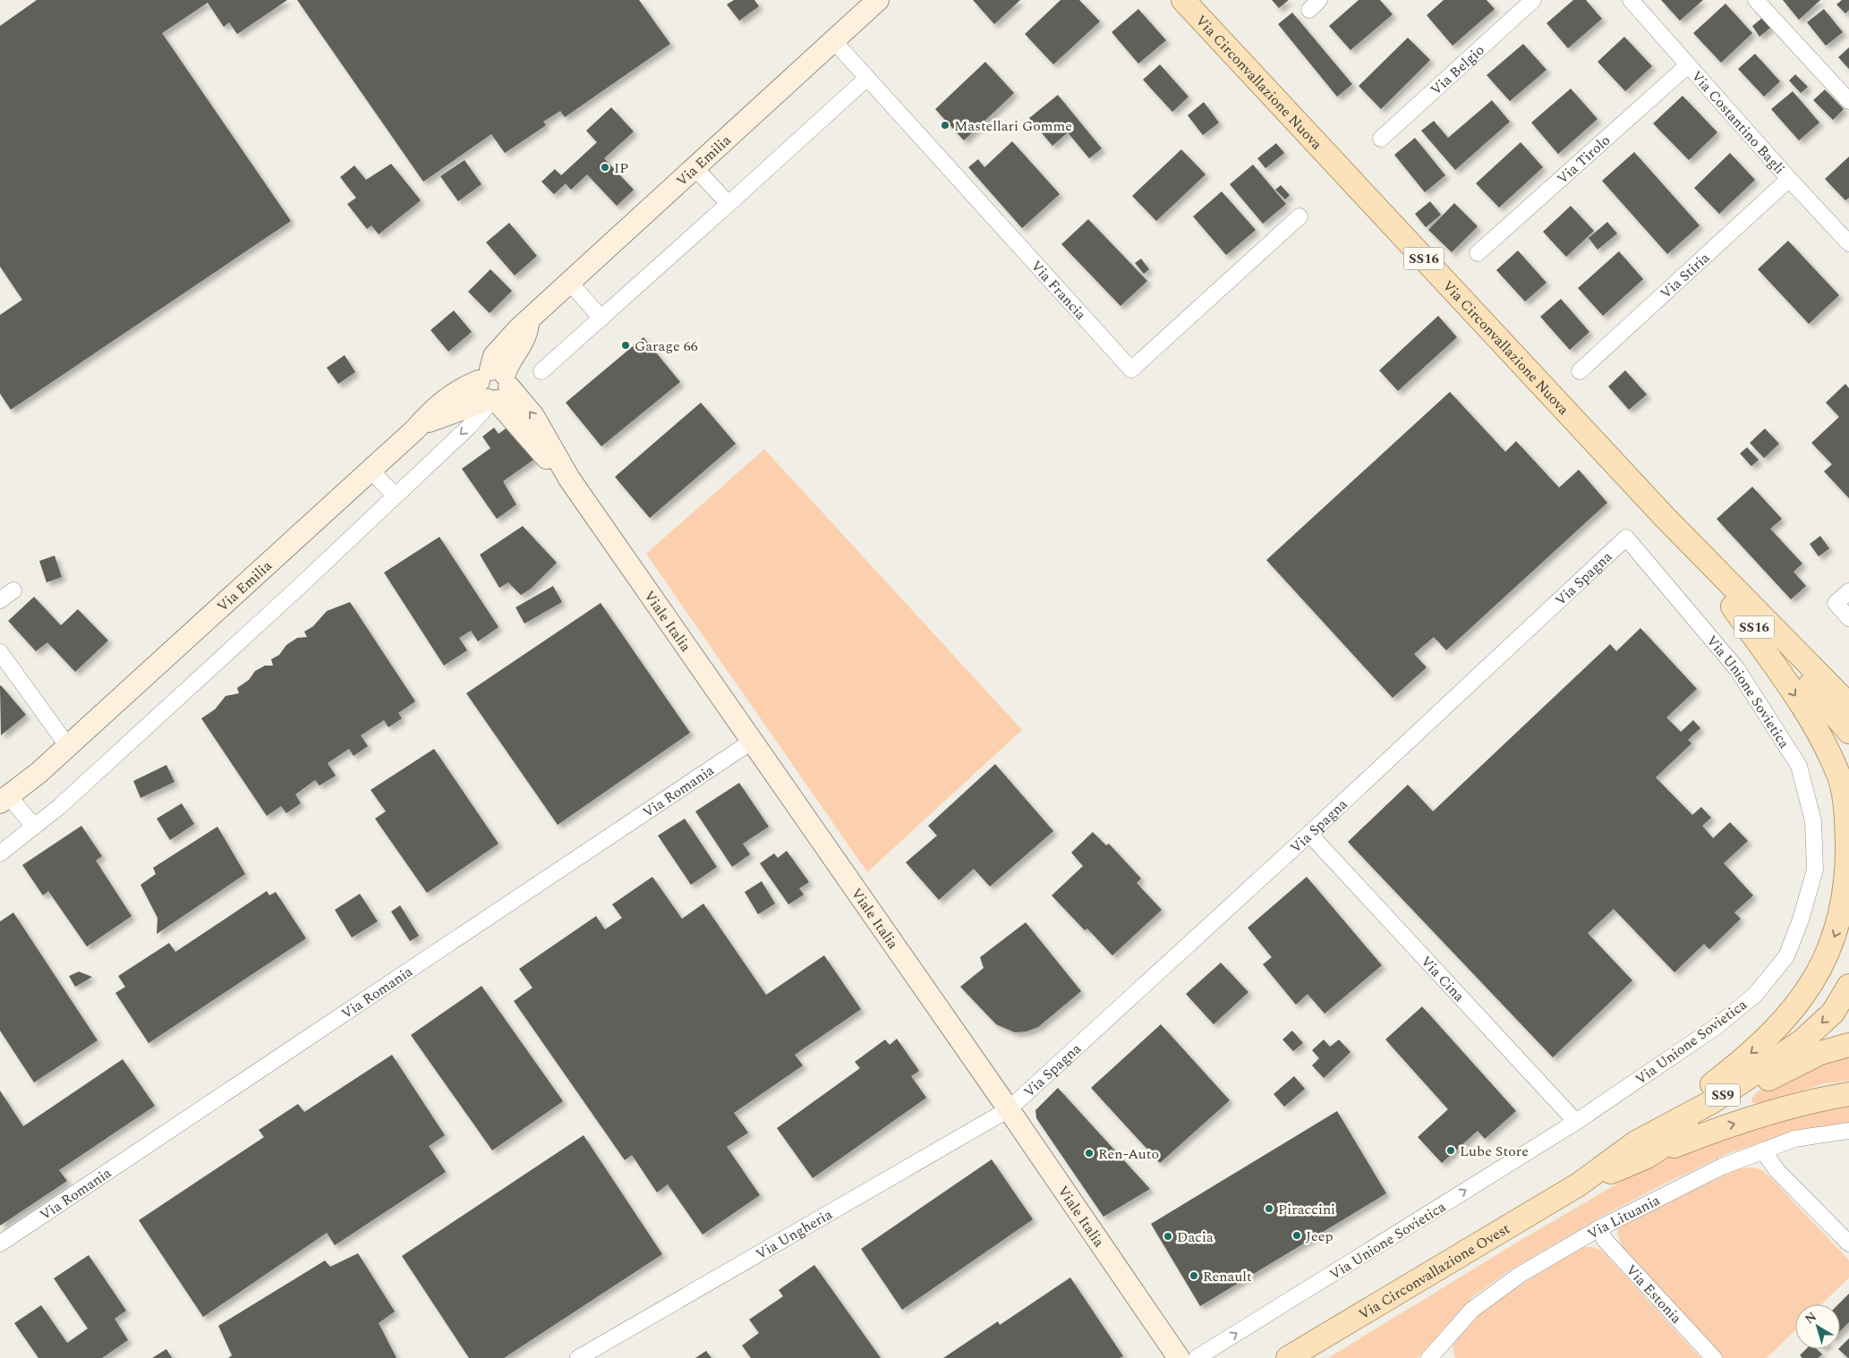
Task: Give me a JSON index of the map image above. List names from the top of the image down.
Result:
{
  "streets": {
    "main road": [
      "Via Circonvallazione Nuova",
      "Via Emilia",
      "SS16",
      "Viale Italia",
      "SS9",
      "Via Circonvallazione Ovest"
    ],
    "street": [
      "Via Belgio",
      "Via Costantino Bagli",
      "Via Tirolo",
      "Via Stiria",
      "Via Francia",
      "Via Spagna",
      "Via Unione Sovietica",
      "Via Romania",
      "Via Cina",
      "Via Lituania",
      "Via Ungheria",
      "Via Estonia"
    ]
  },
  "crossings": [
    ["Via Costantino Bagli", "Via Tirolo"],
    ["Via Costantino Bagli", "Via Stiria"],
    ["Via Emilia", "Via Francia"],
    ["Via Emilia", "Viale Italia"],
    ["Via Spagna", "Viale Italia"],
    ["Via Spagna", "Via Unione Sovietica"],
    ["Via Spagna", "Via Cina"],
    ["Via Spagna", "Via Ungheria"],
    ["Viale Italia", "Via Romania"],
    ["Viale Italia", "Via Ungheria"],
    ["Via Unione Sovietica", "Via Cina"],
    ["Via Lituania", "Via Estonia"]
  ],
  "one_way": ["Via Unione Sovietica"],
  "places": [
    "Mastellari Gomme",
    "IP",
    "Garage 66",
    "Lube Store",
    "Ren-Auto",
    "Piraccini",
    "Jeep",
    "Dacia",
    "Renault"
  ],
  "north": "top left"
}
